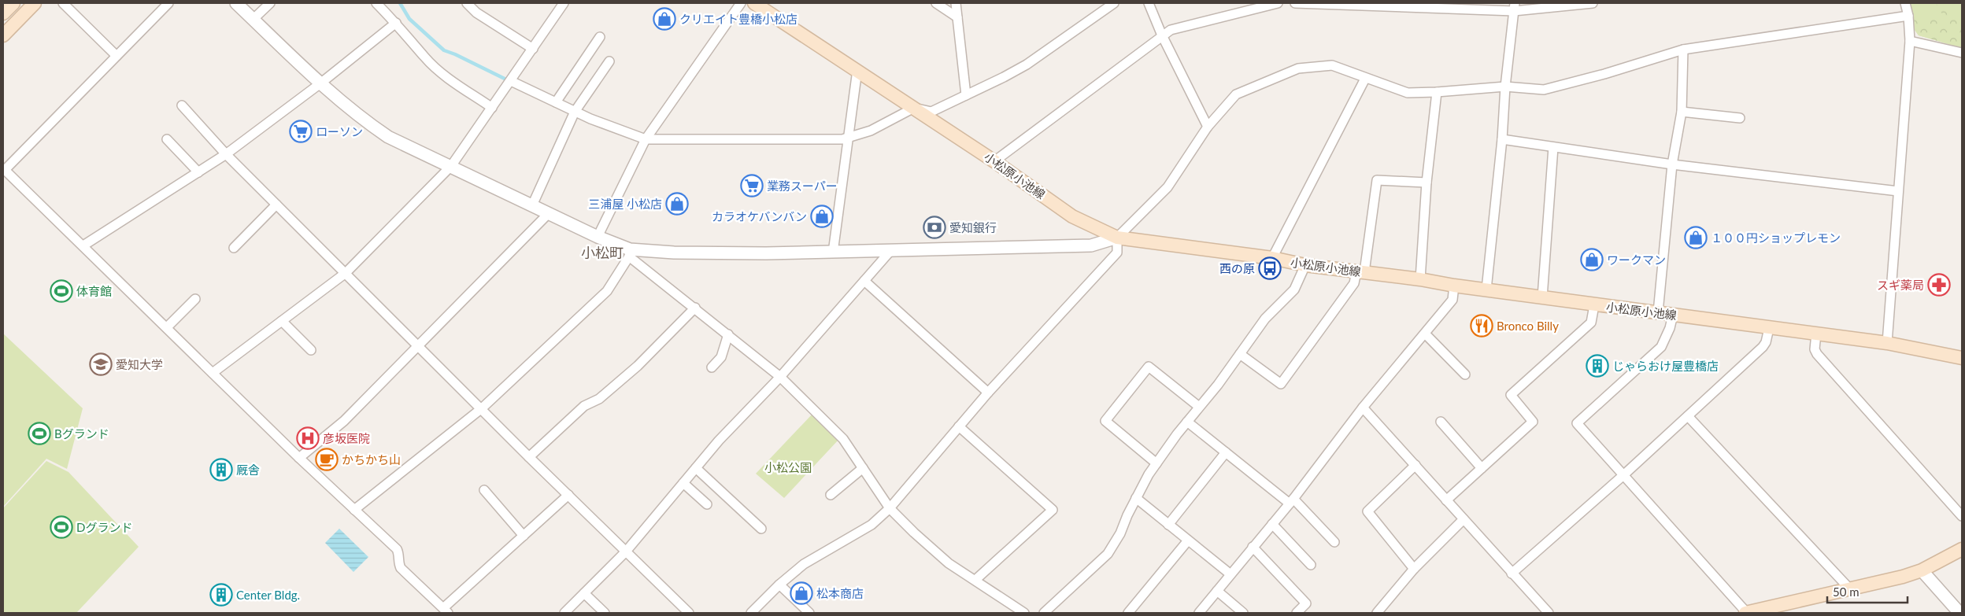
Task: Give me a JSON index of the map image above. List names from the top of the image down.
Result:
{
  "streets": {
    "main road": ["小松原小池線"]
  },
  "districts": ["小松町"],
  "parks": ["小松公園"],
  "places": {
    "shop": [
      "クリエイト豊橋小松店",
      "三浦屋 小松店",
      "カラオケバンバン",
      "１００円ショップレモン",
      "ワークマン",
      "松本商店"
    ],
    "supermarket": ["ローソン", "業務スーパー"],
    "bank": ["愛知銀行"],
    "bus stop": ["西の原"],
    "pharmacy": ["スギ薬局"],
    "sports": ["体育館", "Bグランド", "Dグランド"],
    "restaurant": ["Bronco Billy"],
    "school or university": ["愛知大学"],
    "building": ["じゃらおけ屋豊橋店", "厩舎", "Center Bldg."],
    "hospital": ["彦坂医院"],
    "cafe": ["かちかち山"]
  },
  "scale_bar": "50 m"
}
